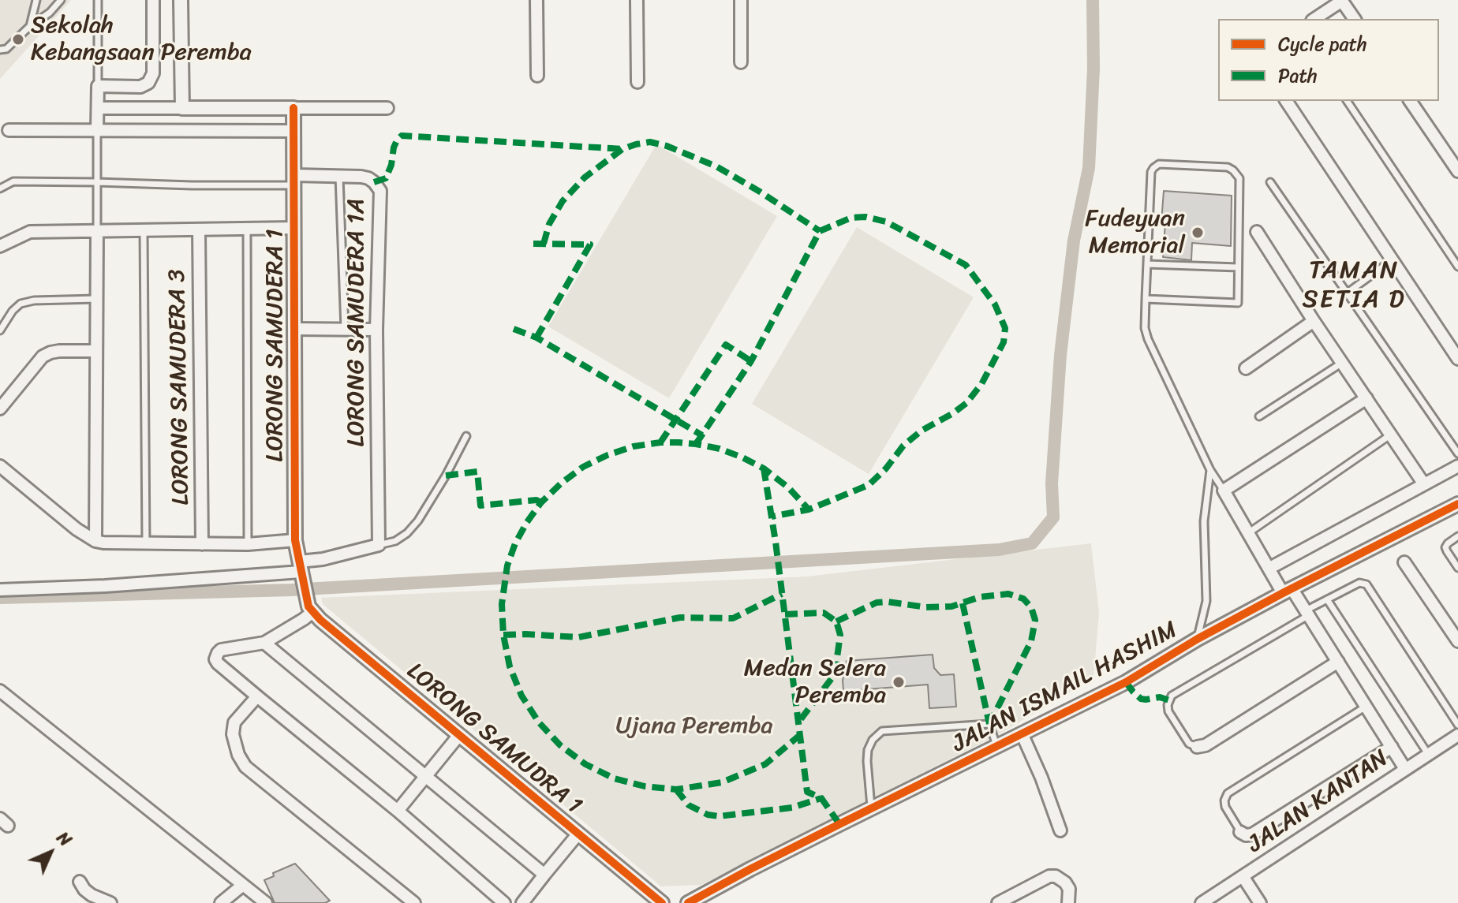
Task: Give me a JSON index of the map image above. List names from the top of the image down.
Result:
{
  "streets": {
    "street": [
      "LORONG SAMUDERA 1A",
      "LORONG SAMUDERA 1",
      "LORONG SAMUDERA 3",
      "JALAN ISMAIL HASHIM",
      "LORONG SAMUDRA 1",
      "JALAN KANTAN"
    ]
  },
  "crossings": [
    ["LORONG SAMUDERA 1A", "LORONG SAMUDERA 1"],
    ["LORONG SAMUDERA 1", "LORONG SAMUDRA 1"]
  ],
  "districts": ["TAMAN SETIA D"],
  "parks": ["Ujana Peremba"],
  "places": ["Sekolah Kebangsaan Peremba", "Fudeyuan Memorial", "Medan Selera Peremba"],
  "legend": ["Cycle path", "Path"],
  "north": "top right"
}
